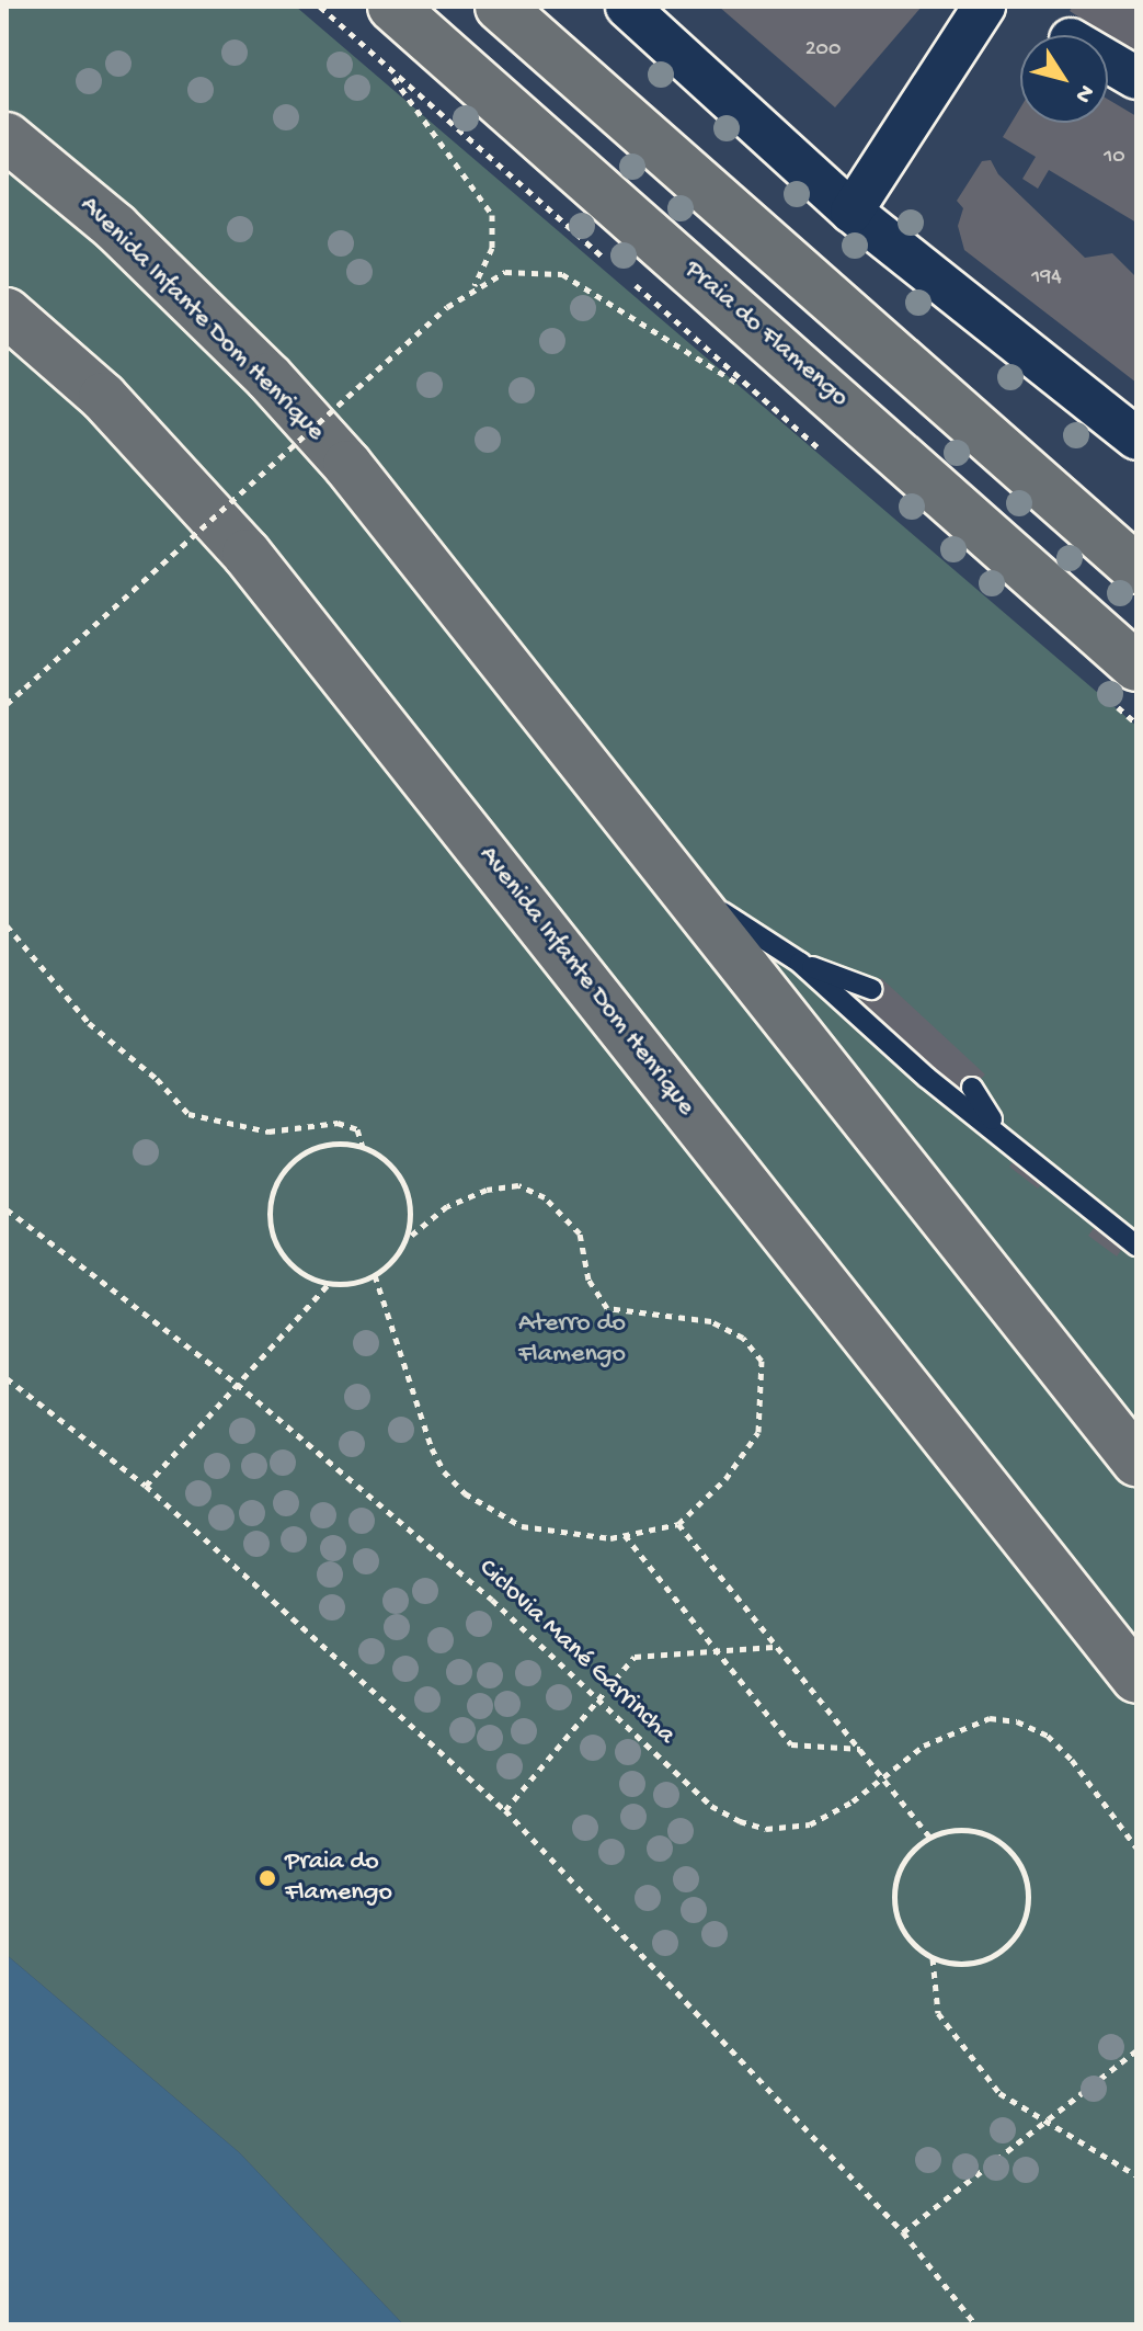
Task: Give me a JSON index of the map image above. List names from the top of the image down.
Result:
{
  "streets": {
    "main road": ["Avenida Infante Dom Henrique", "Praia do Flamengo"],
    "path": ["Ciclovia Mané Garrincha"]
  },
  "parks": ["Aterro do Flamengo"],
  "places": ["Praia do Flamengo"],
  "house_numbers": ["200", "10", "194"],
  "north": "bottom right"
}
